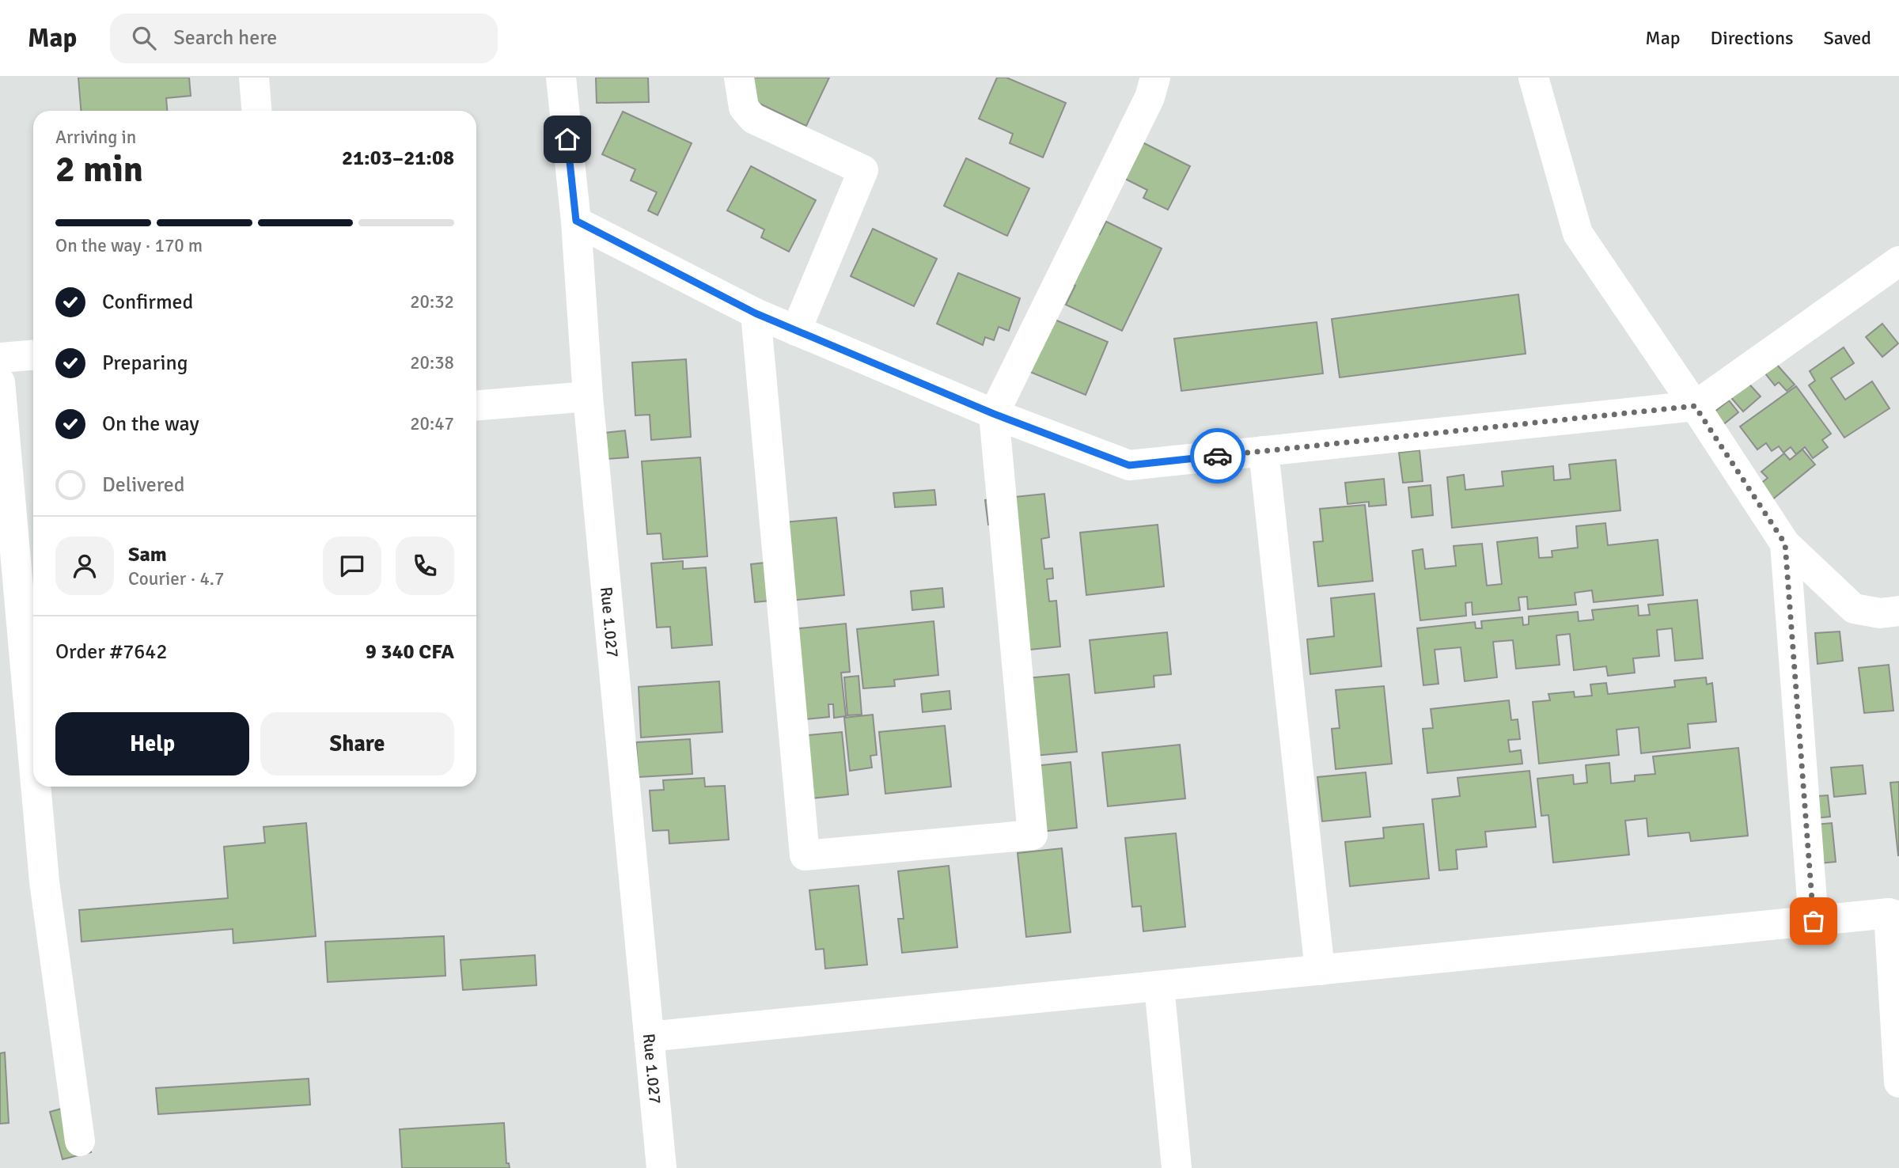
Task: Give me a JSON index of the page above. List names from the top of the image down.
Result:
{
  "streets": {
    "street": ["Rue 1.027"]
  },
  "page": {
    "header": "Map",
    "search": "Search here",
    "nav": ["Map", "Directions", "Saved"],
    "heading": ["2 min", "Arriving in", "21:03–21:08"],
    "panel": [
      "Sam",
      "Courier · 4.7",
      "Order #7642",
      "9 340 CFA"
    ],
    "bar": "On the way · 170 m",
    "list": [
      ["Confirmed", "20:32"],
      ["Preparing", "20:38"],
      ["On the way", "20:47"],
      "Delivered"
    ],
    "buttons": ["Help", "Share"]
  }
}
